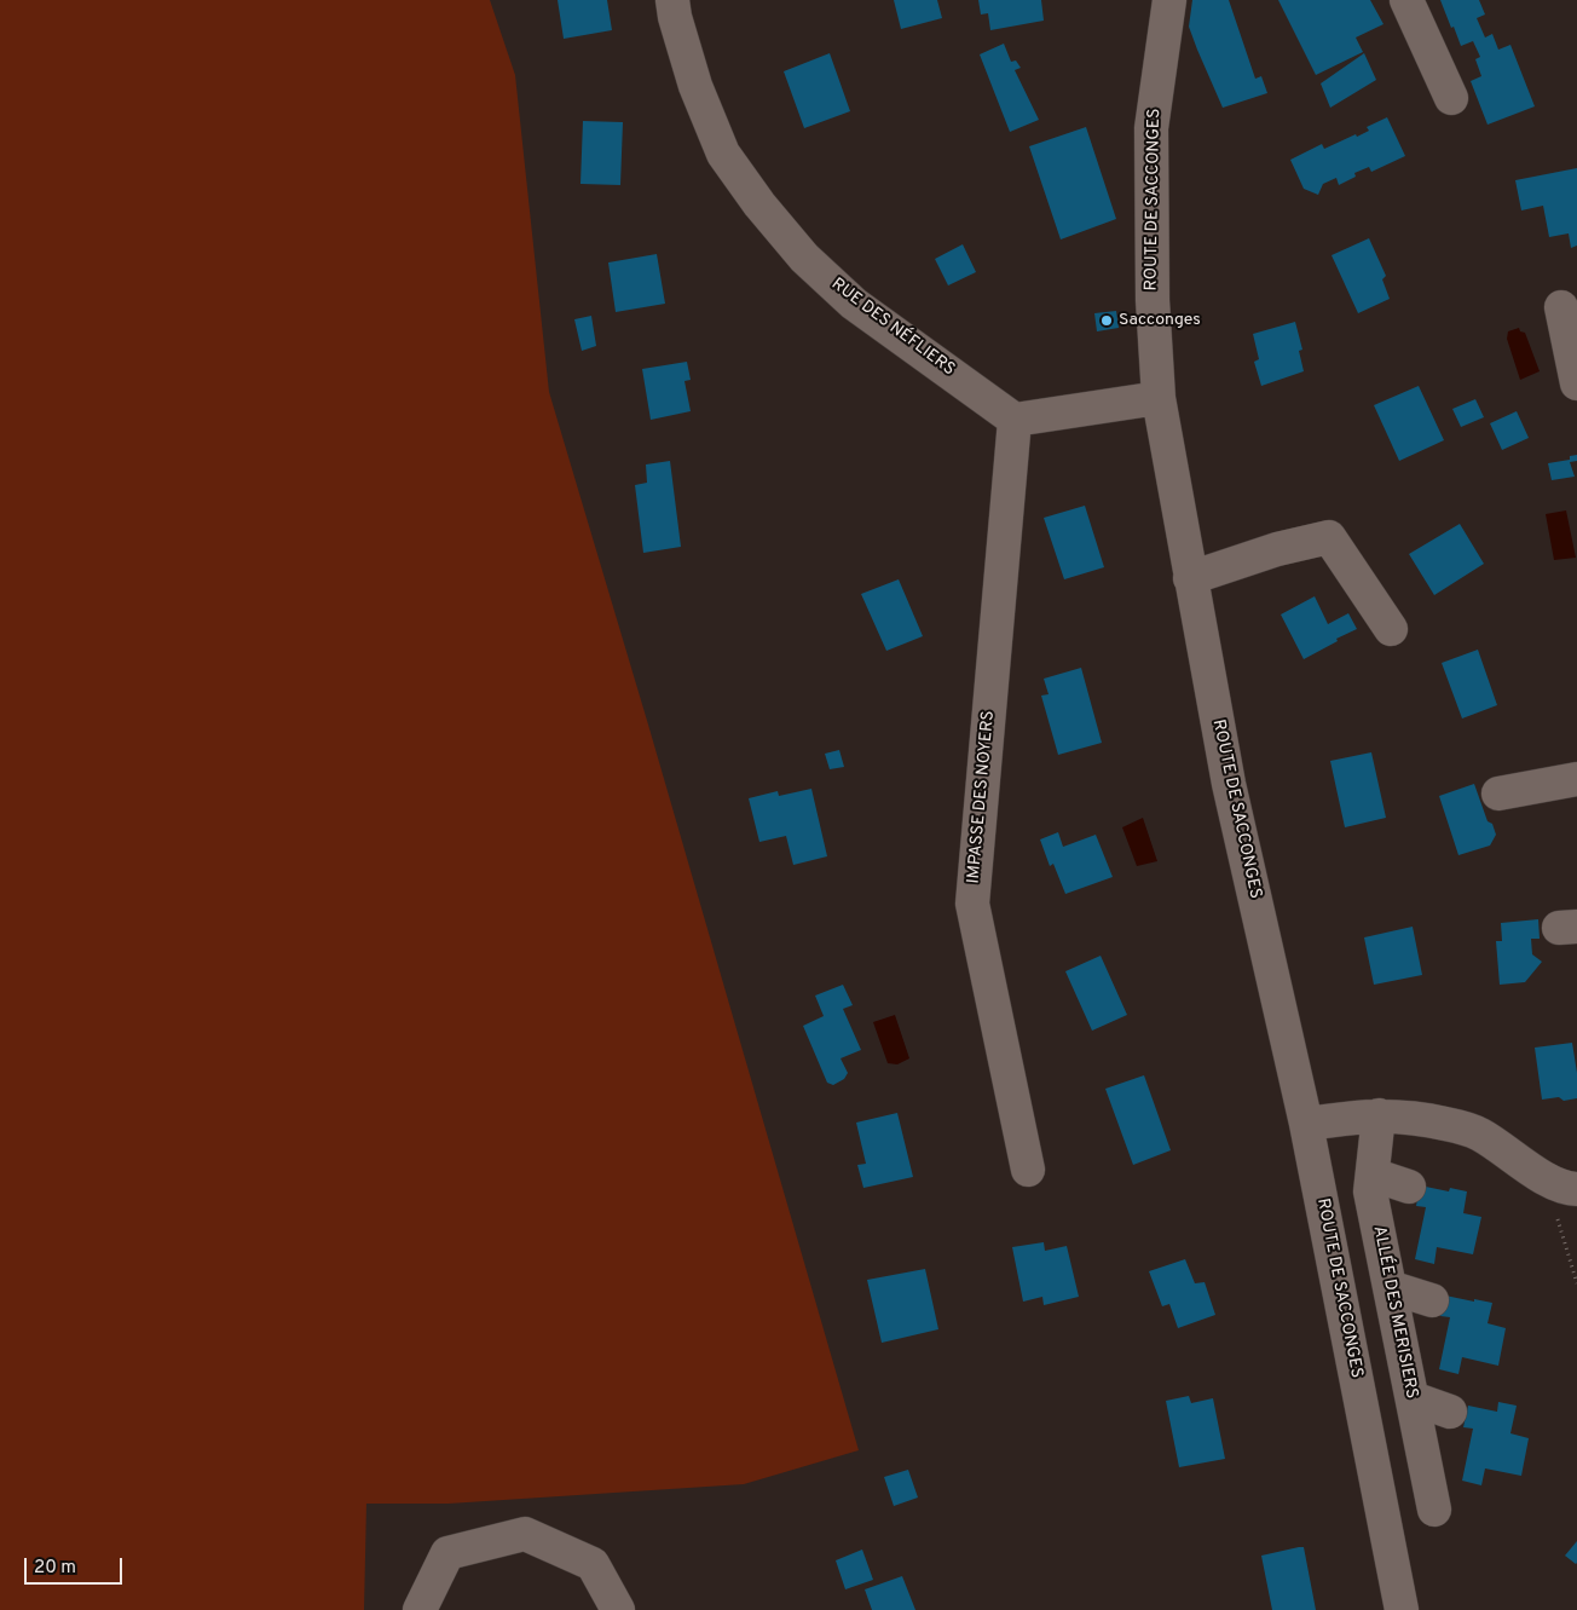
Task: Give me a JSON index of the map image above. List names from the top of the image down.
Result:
{
  "streets": {
    "street": [
      "ROUTE DE SACCONGES",
      "RUE DES NÉFLIERS",
      "IMPASSE DES NOYERS",
      "ALLÉE DES MERISIERS"
    ]
  },
  "crossings": [
    ["RUE DES NÉFLIERS", "IMPASSE DES NOYERS"]
  ],
  "places": ["Sacconges"],
  "scale_bar": "20 m"
}
